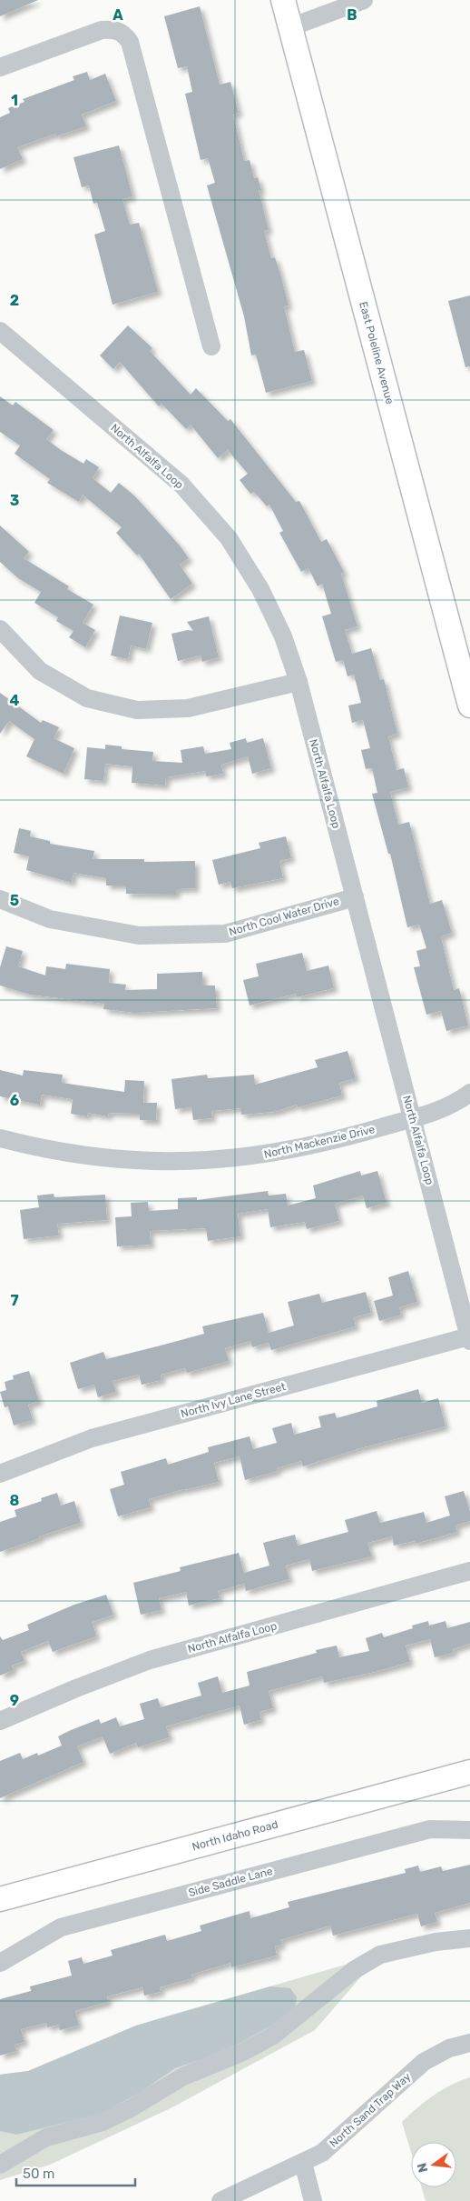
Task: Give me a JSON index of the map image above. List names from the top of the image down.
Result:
{
  "streets": {
    "main road": ["East Poleline Avenue", "North Idaho Road"],
    "street": [
      "North Alfalfa Loop",
      "North Cool Water Drive",
      "North Mackenzie Drive",
      "North Ivy Lane Street",
      "Side Saddle Lane",
      "North Sand Trap Way"
    ]
  },
  "crossings": [
    ["North Alfalfa Loop", "North Cool Water Drive"],
    ["North Alfalfa Loop", "North Mackenzie Drive"],
    ["North Alfalfa Loop", "North Ivy Lane Street"]
  ],
  "scale_bar": "50 m",
  "north": "left",
  "grid": {
    "columns": ["A", "B"],
    "rows": [
      "1",
      "2",
      "3",
      "4",
      "5",
      "6",
      "7",
      "8",
      "9"
    ]
  }
}
